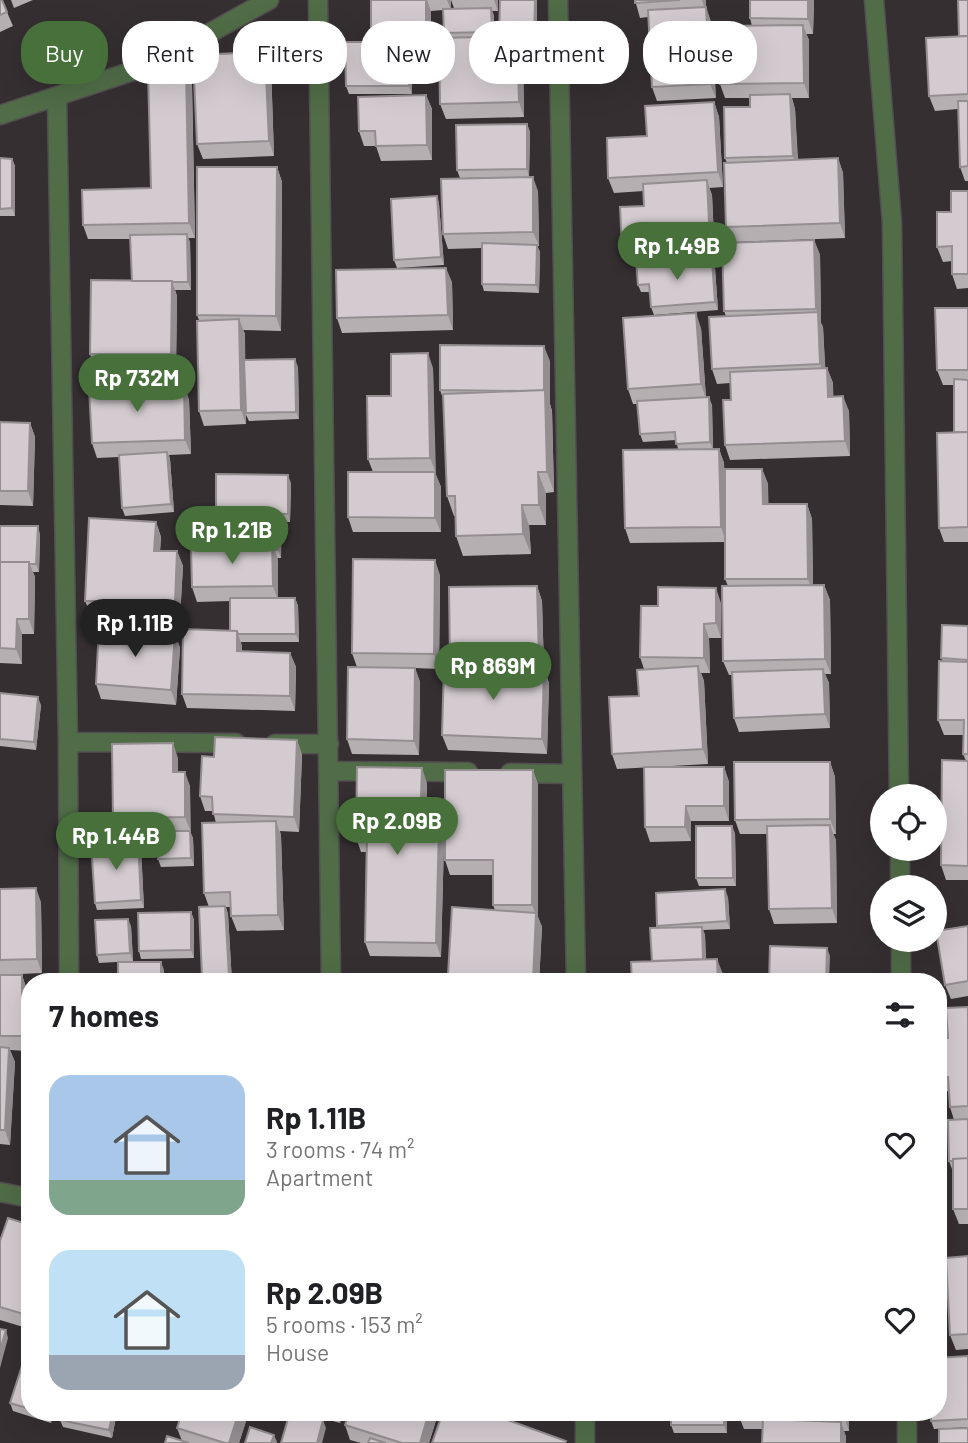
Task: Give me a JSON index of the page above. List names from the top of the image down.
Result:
{
  "page": {
    "chip": [
      "Buy",
      "Rent",
      "Filters",
      "New",
      "Apartment",
      "House"
    ],
    "price": [
      "Rp 1.49B",
      "Rp 732M",
      "Rp 1.21B",
      "Rp 1.11B",
      "Rp 869M",
      "Rp 2.09B",
      "Rp 1.44B"
    ],
    "heading": "7 homes",
    "list": [
      {
        "name": "Rp 1.11B",
        "note": "3 rooms · 74 m² · Apartment"
      },
      {
        "name": "Rp 2.09B",
        "note": "5 rooms · 153 m² · House"
      }
    ]
  }
}
